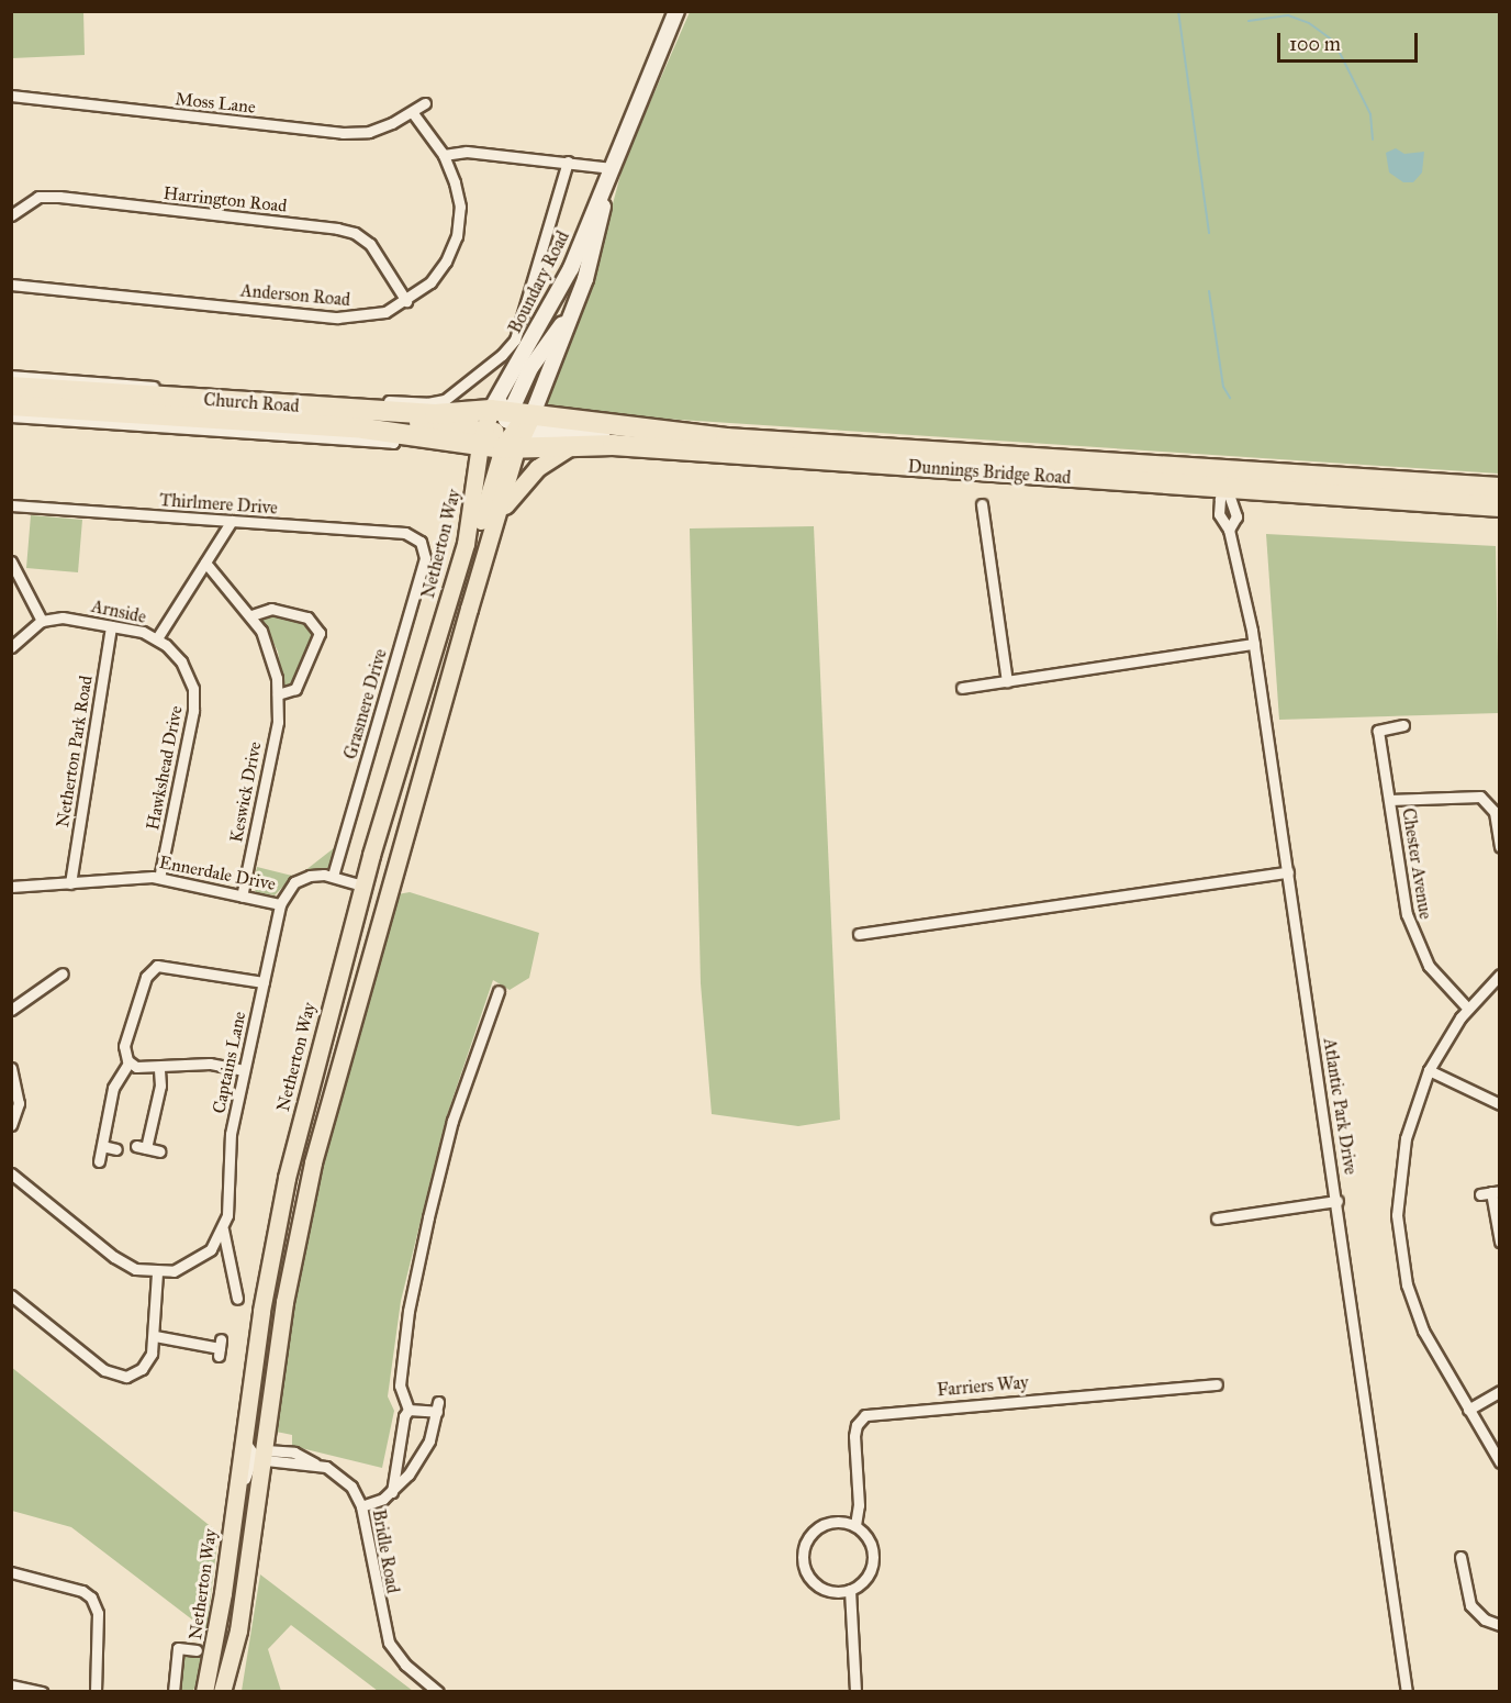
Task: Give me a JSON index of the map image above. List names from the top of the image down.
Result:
{
  "streets": {
    "highway": ["Church Road", "Dunnings Bridge Road"],
    "main road": ["Netherton Way"],
    "street": [
      "Moss Lane",
      "Harrington Road",
      "Boundary Road",
      "Anderson Road",
      "Thirlmere Drive",
      "Arnside",
      "Grasmere Drive",
      "Netherton Park Road",
      "Hawkshead Drive",
      "Keswick Drive",
      "Chester Avenue",
      "Ennerdale Drive",
      "Captains Lane",
      "Atlantic Park Drive",
      "Farriers Way",
      "Bridle Road"
    ]
  },
  "crossings": [
    ["Harrington Road", "Anderson Road"],
    ["Boundary Road", "Church Road"],
    ["Boundary Road", "Dunnings Bridge Road"],
    ["Boundary Road", "Netherton Way"],
    ["Church Road", "Dunnings Bridge Road"],
    ["Church Road", "Netherton Way"],
    ["Dunnings Bridge Road", "Netherton Way"],
    ["Dunnings Bridge Road", "Atlantic Park Drive"],
    ["Thirlmere Drive", "Arnside"],
    ["Thirlmere Drive", "Grasmere Drive"],
    ["Netherton Way", "Ennerdale Drive"],
    ["Arnside", "Netherton Park Road"],
    ["Arnside", "Hawkshead Drive"],
    ["Arnside", "Keswick Drive"],
    ["Grasmere Drive", "Ennerdale Drive"],
    ["Netherton Park Road", "Ennerdale Drive"],
    ["Hawkshead Drive", "Ennerdale Drive"],
    ["Keswick Drive", "Ennerdale Drive"],
    ["Ennerdale Drive", "Captains Lane"]
  ],
  "scale_bar": "100 m"
}
